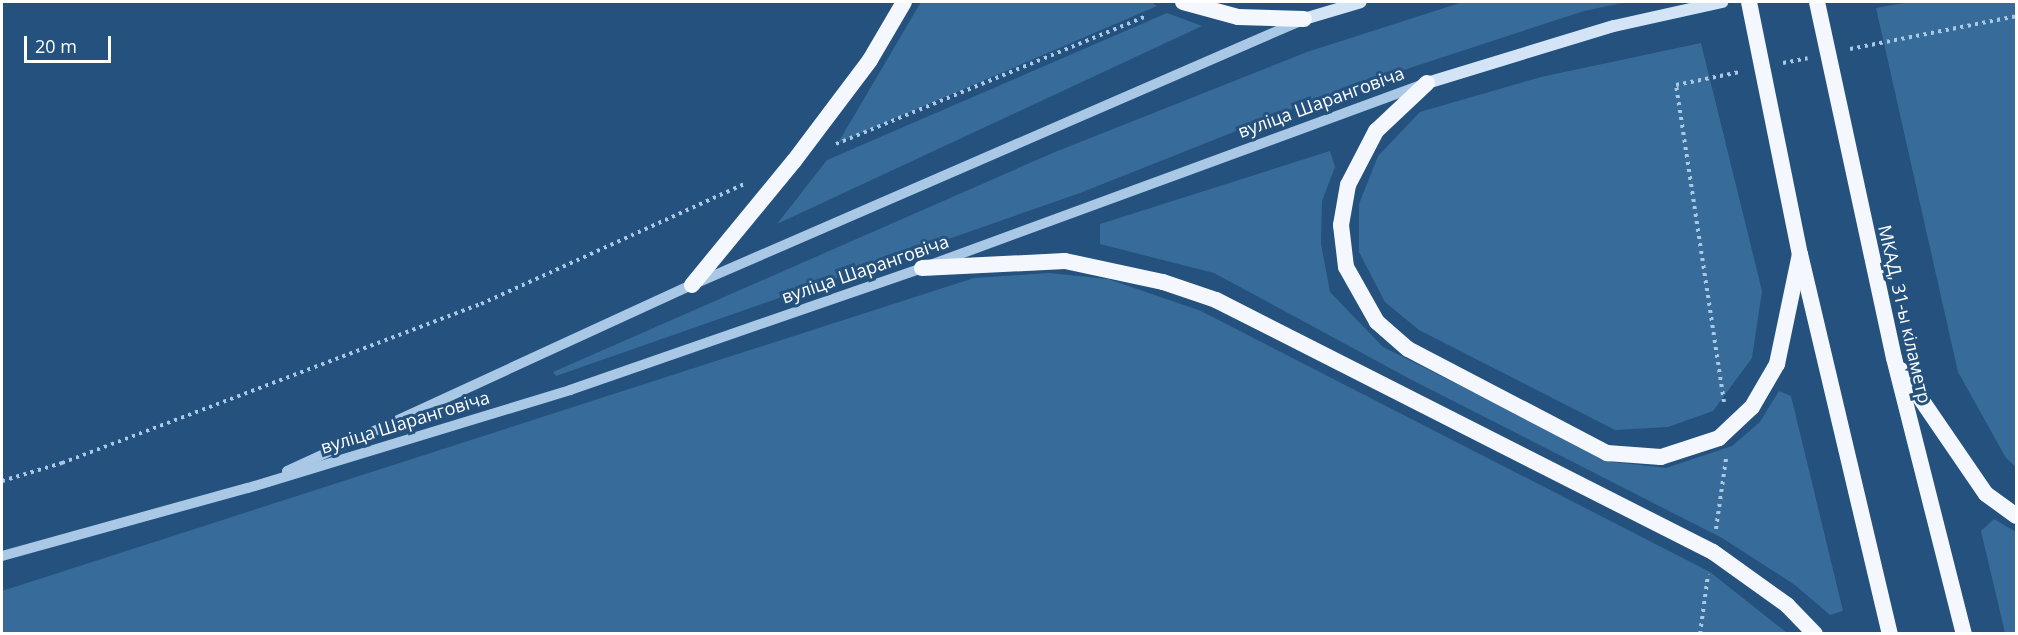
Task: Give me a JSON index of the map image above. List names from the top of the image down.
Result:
{
  "streets": {
    "highway": ["МКАД, 31-ы кіламетр"],
    "main road": ["вуліца Шаранговіча"]
  },
  "scale_bar": "20 m"
}
